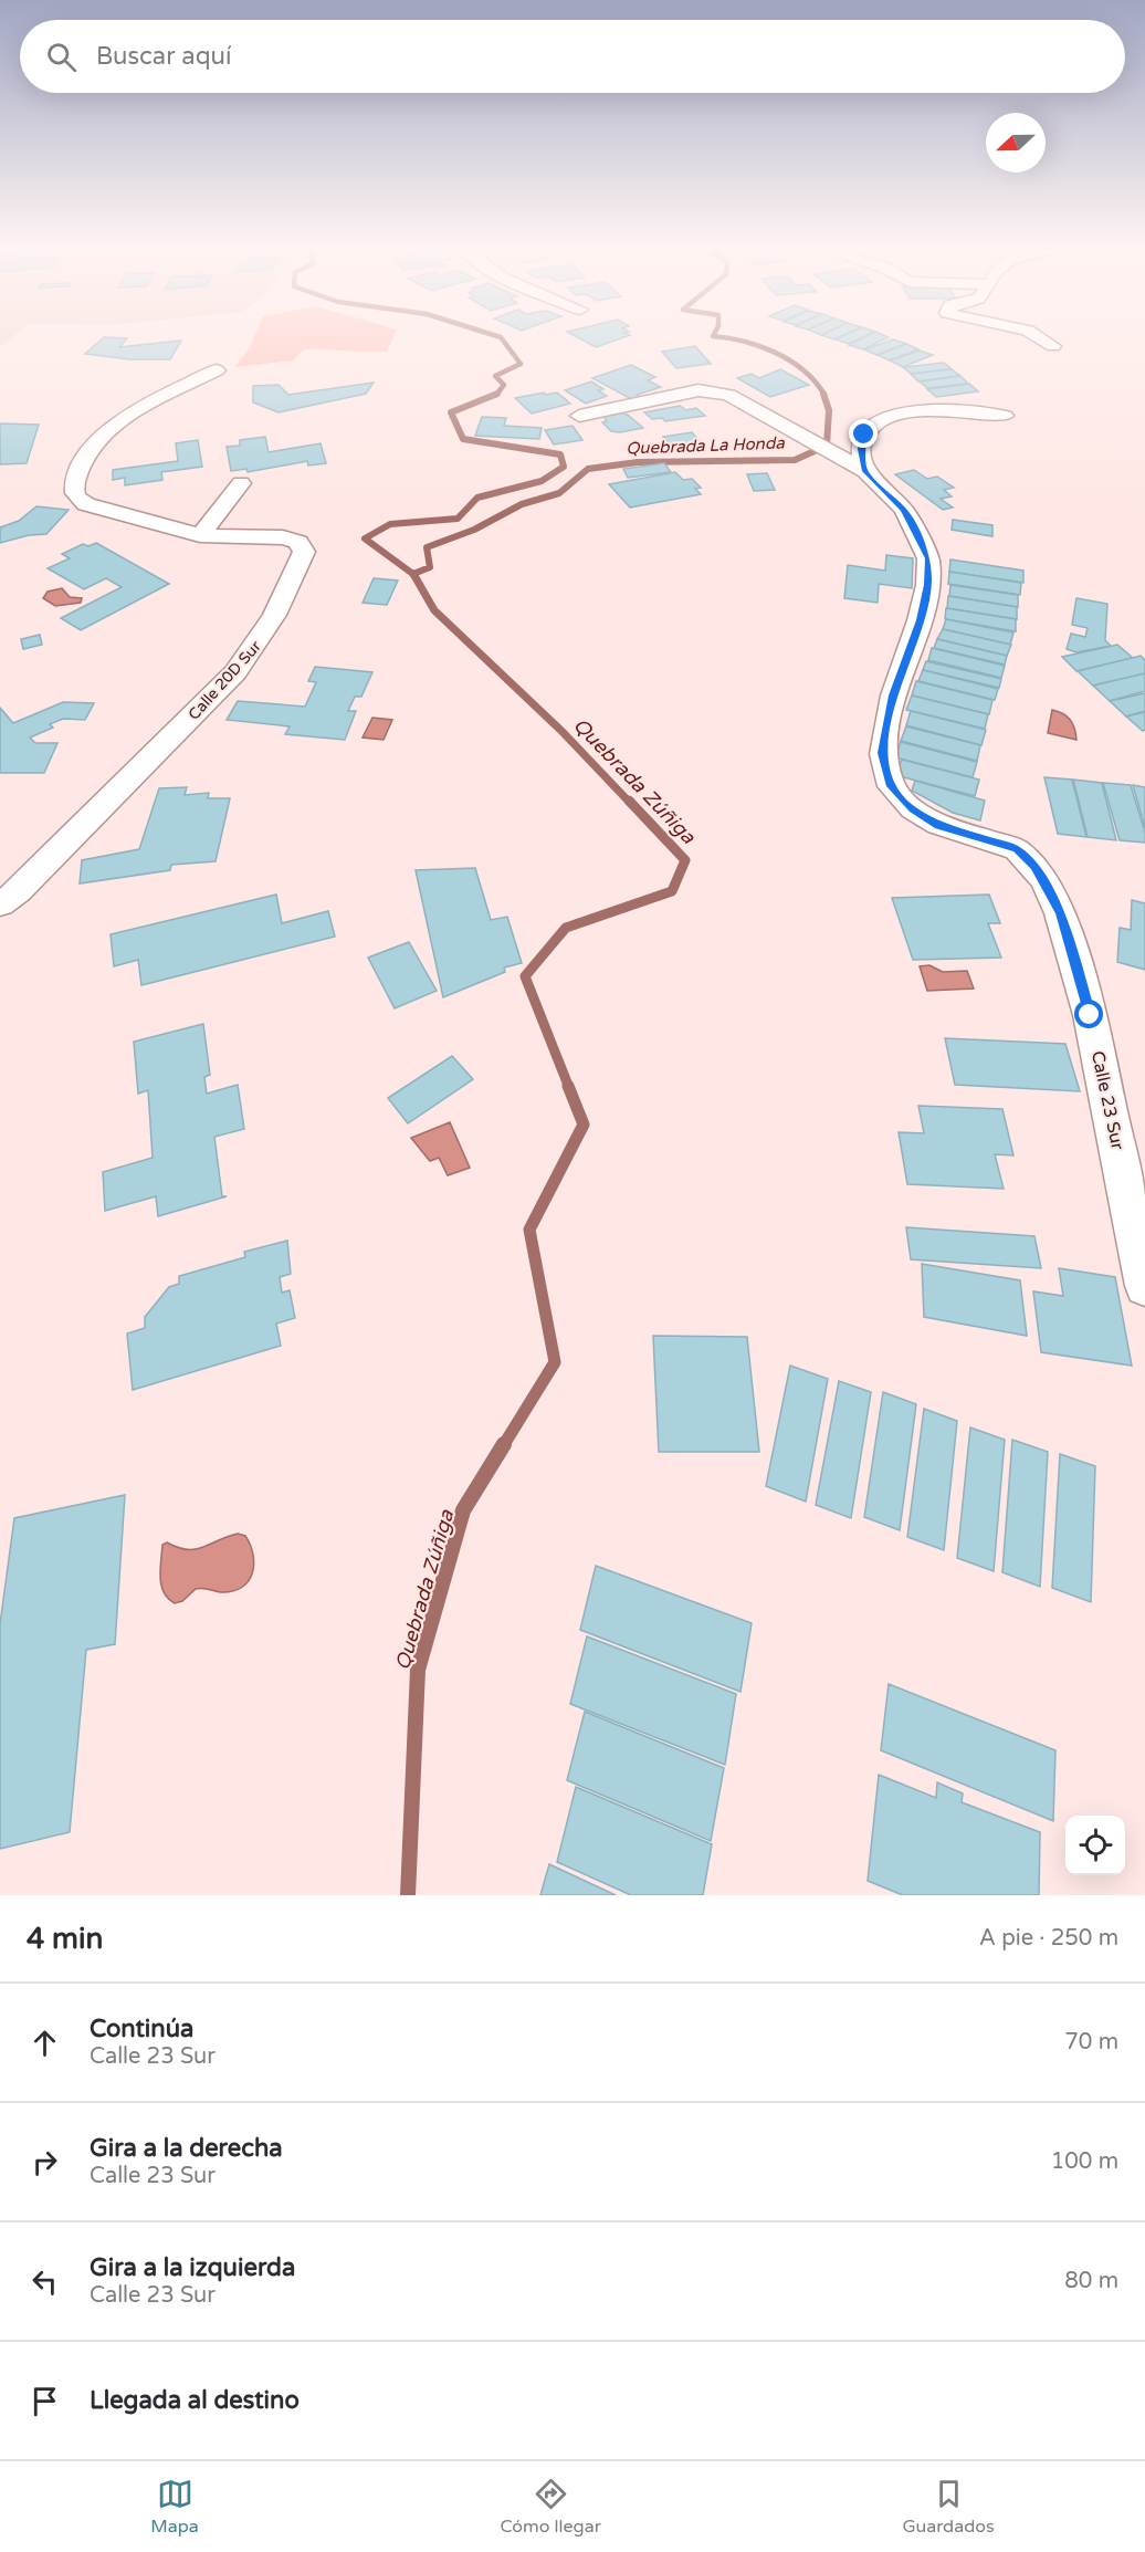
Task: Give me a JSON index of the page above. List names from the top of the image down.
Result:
{
  "streets": {
    "street": ["Calle 20D Sur", "Calle 23 Sur"]
  },
  "water": ["Quebrada La Honda", "Quebrada Zúñiga"],
  "north": "left",
  "page": {
    "search": "Buscar aquí",
    "heading": ["4 min", "A pie · 250 m"],
    "list": [
      ["Continúa", "Calle 23 Sur", "70 m"],
      ["Gira a la derecha", "Calle 23 Sur", "100 m"],
      ["Gira a la izquierda", "Calle 23 Sur", "80 m"],
      "Llegada al destino"
    ],
    "nav": ["Mapa", "Cómo llegar", "Guardados"]
  }
}
